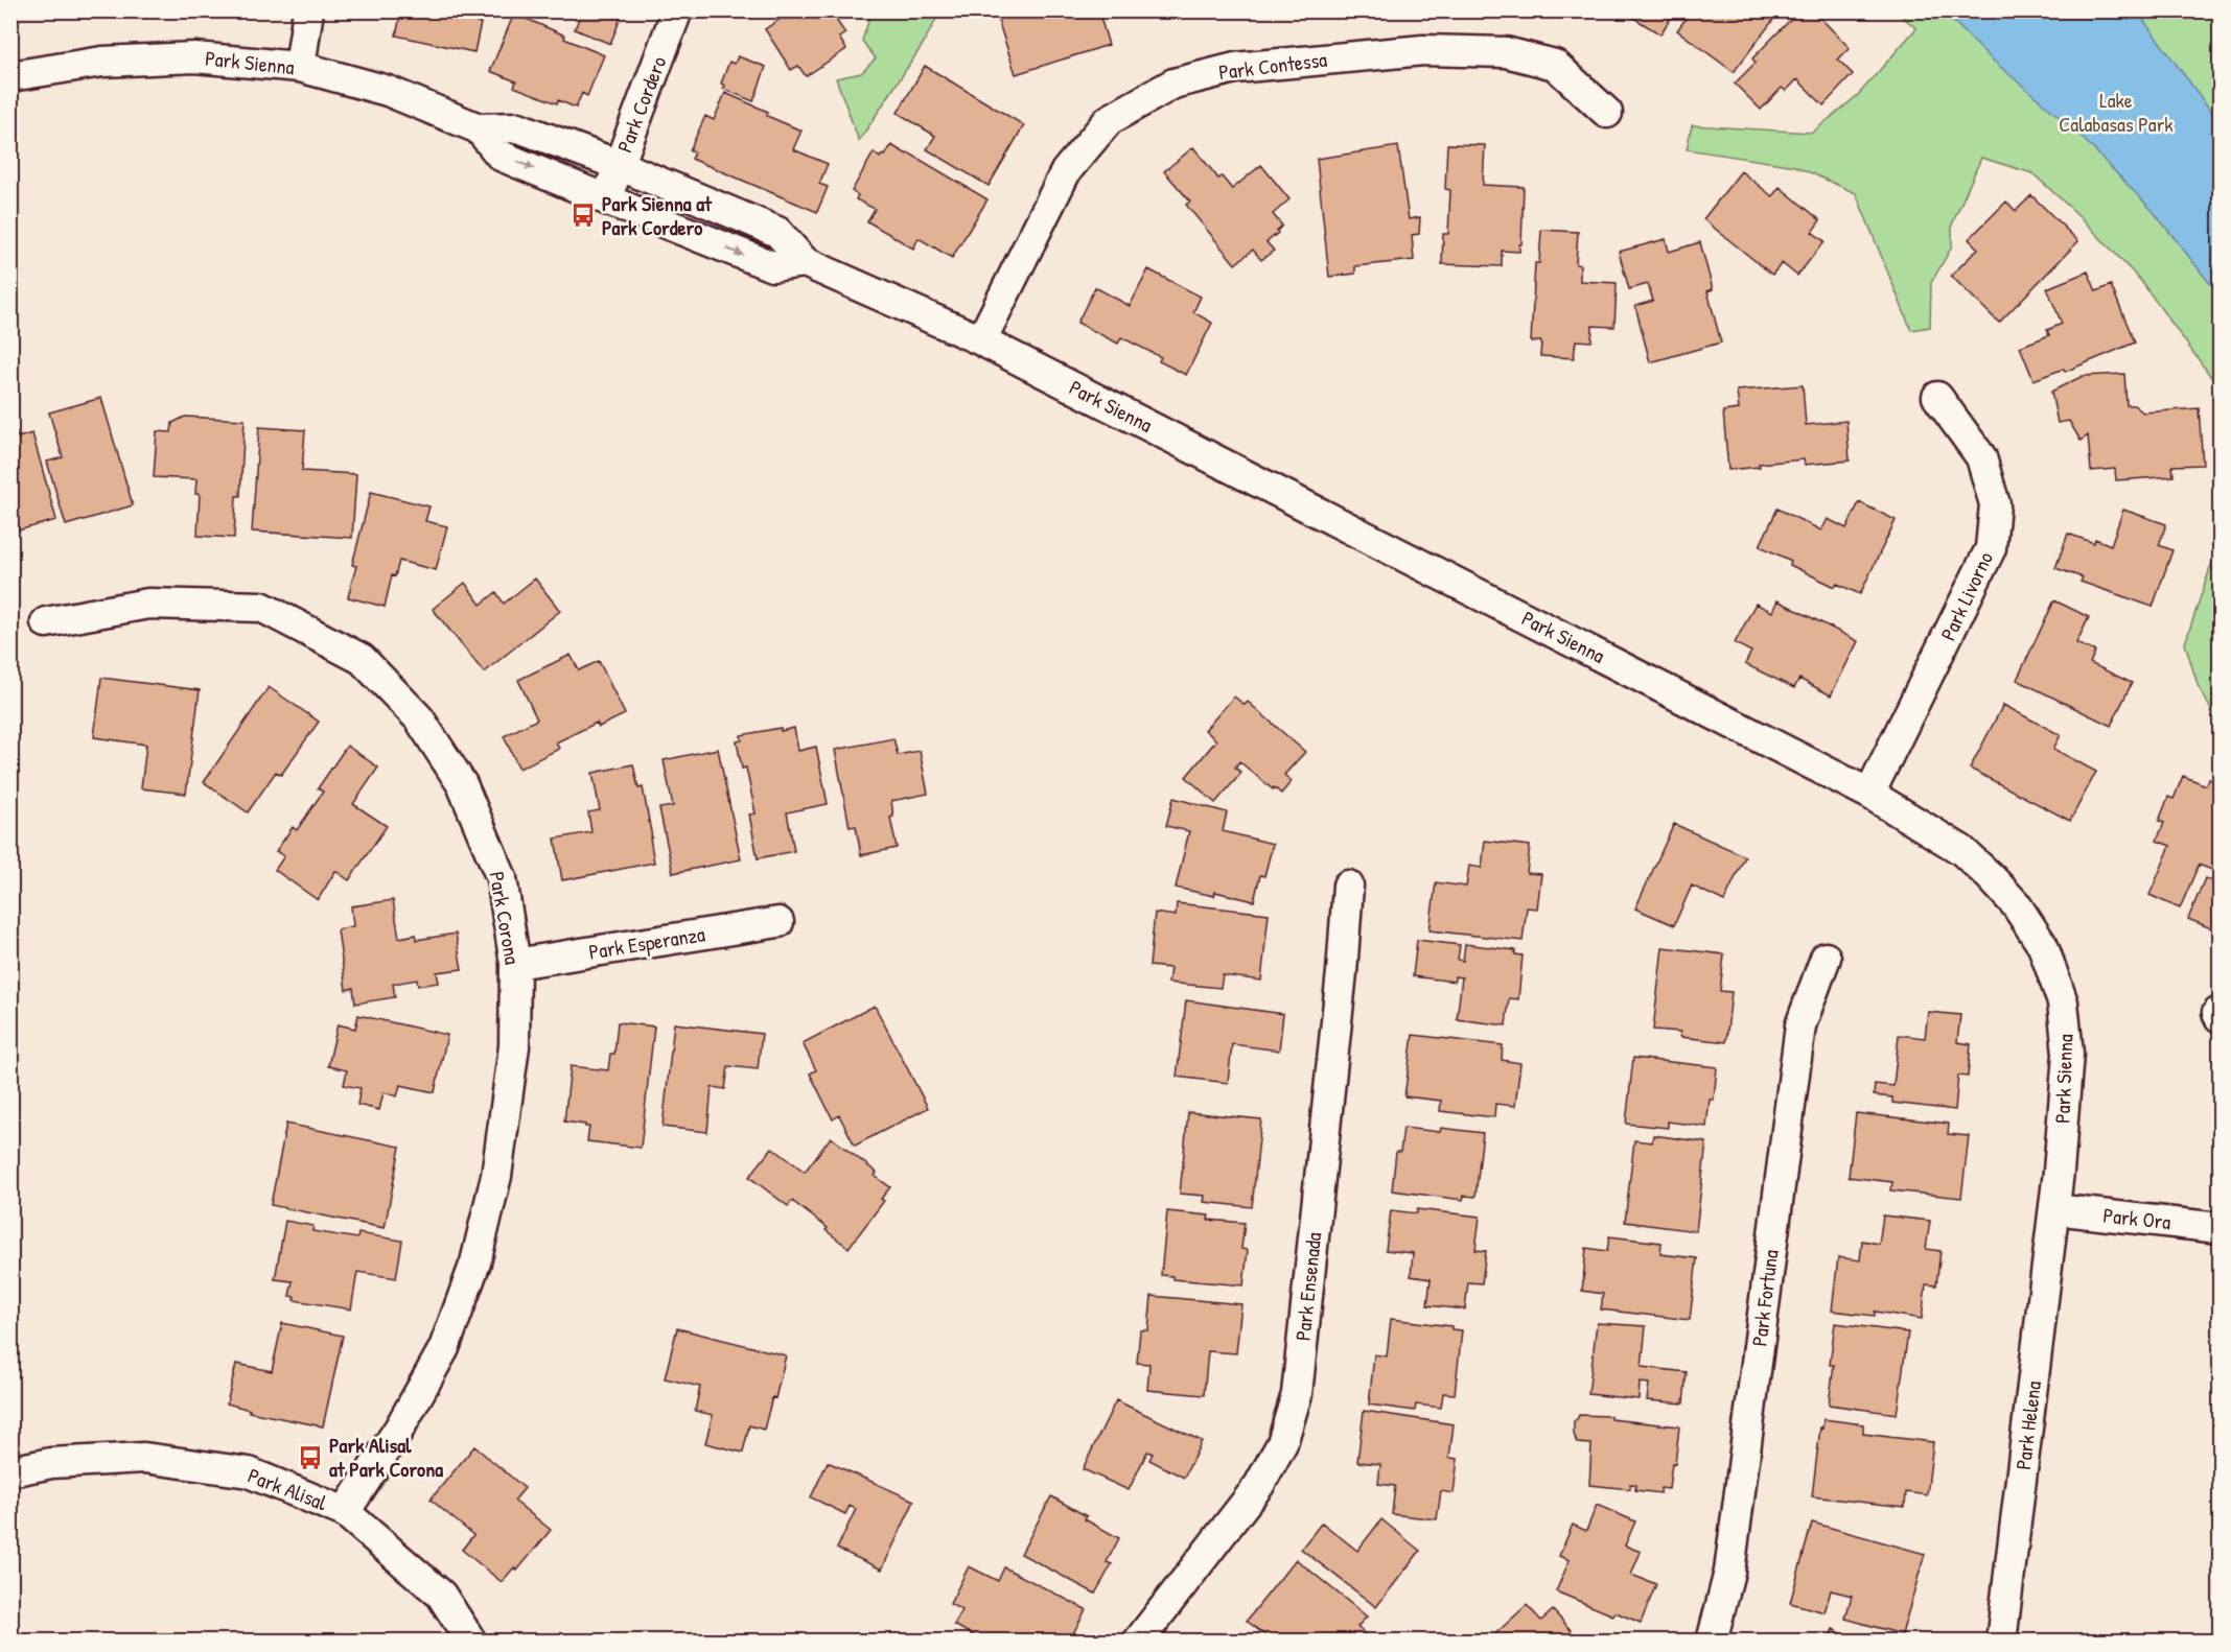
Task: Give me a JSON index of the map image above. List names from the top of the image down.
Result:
{
  "streets": {
    "street": [
      "Park Sienna",
      "Park Contessa",
      "Park Cordero",
      "Park Livorno",
      "Park Corona",
      "Park Esperanza",
      "Park Ora",
      "Park Ensenada",
      "Park Fortuna",
      "Park Helena",
      "Park Alisal"
    ]
  },
  "crossings": [
    ["Park Sienna", "Park Contessa"],
    ["Park Sienna", "Park Cordero"],
    ["Park Sienna", "Park Livorno"],
    ["Park Sienna", "Park Ora"],
    ["Park Sienna", "Park Helena"],
    ["Park Corona", "Park Esperanza"],
    ["Park Corona", "Park Alisal"],
    ["Park Ora", "Park Helena"]
  ],
  "parks": ["Lake Calabasas Park"],
  "places": {
    "bus stop": ["Park Sienna at Park Cordero", "Park Alisal at Park Corona"]
  }
}
